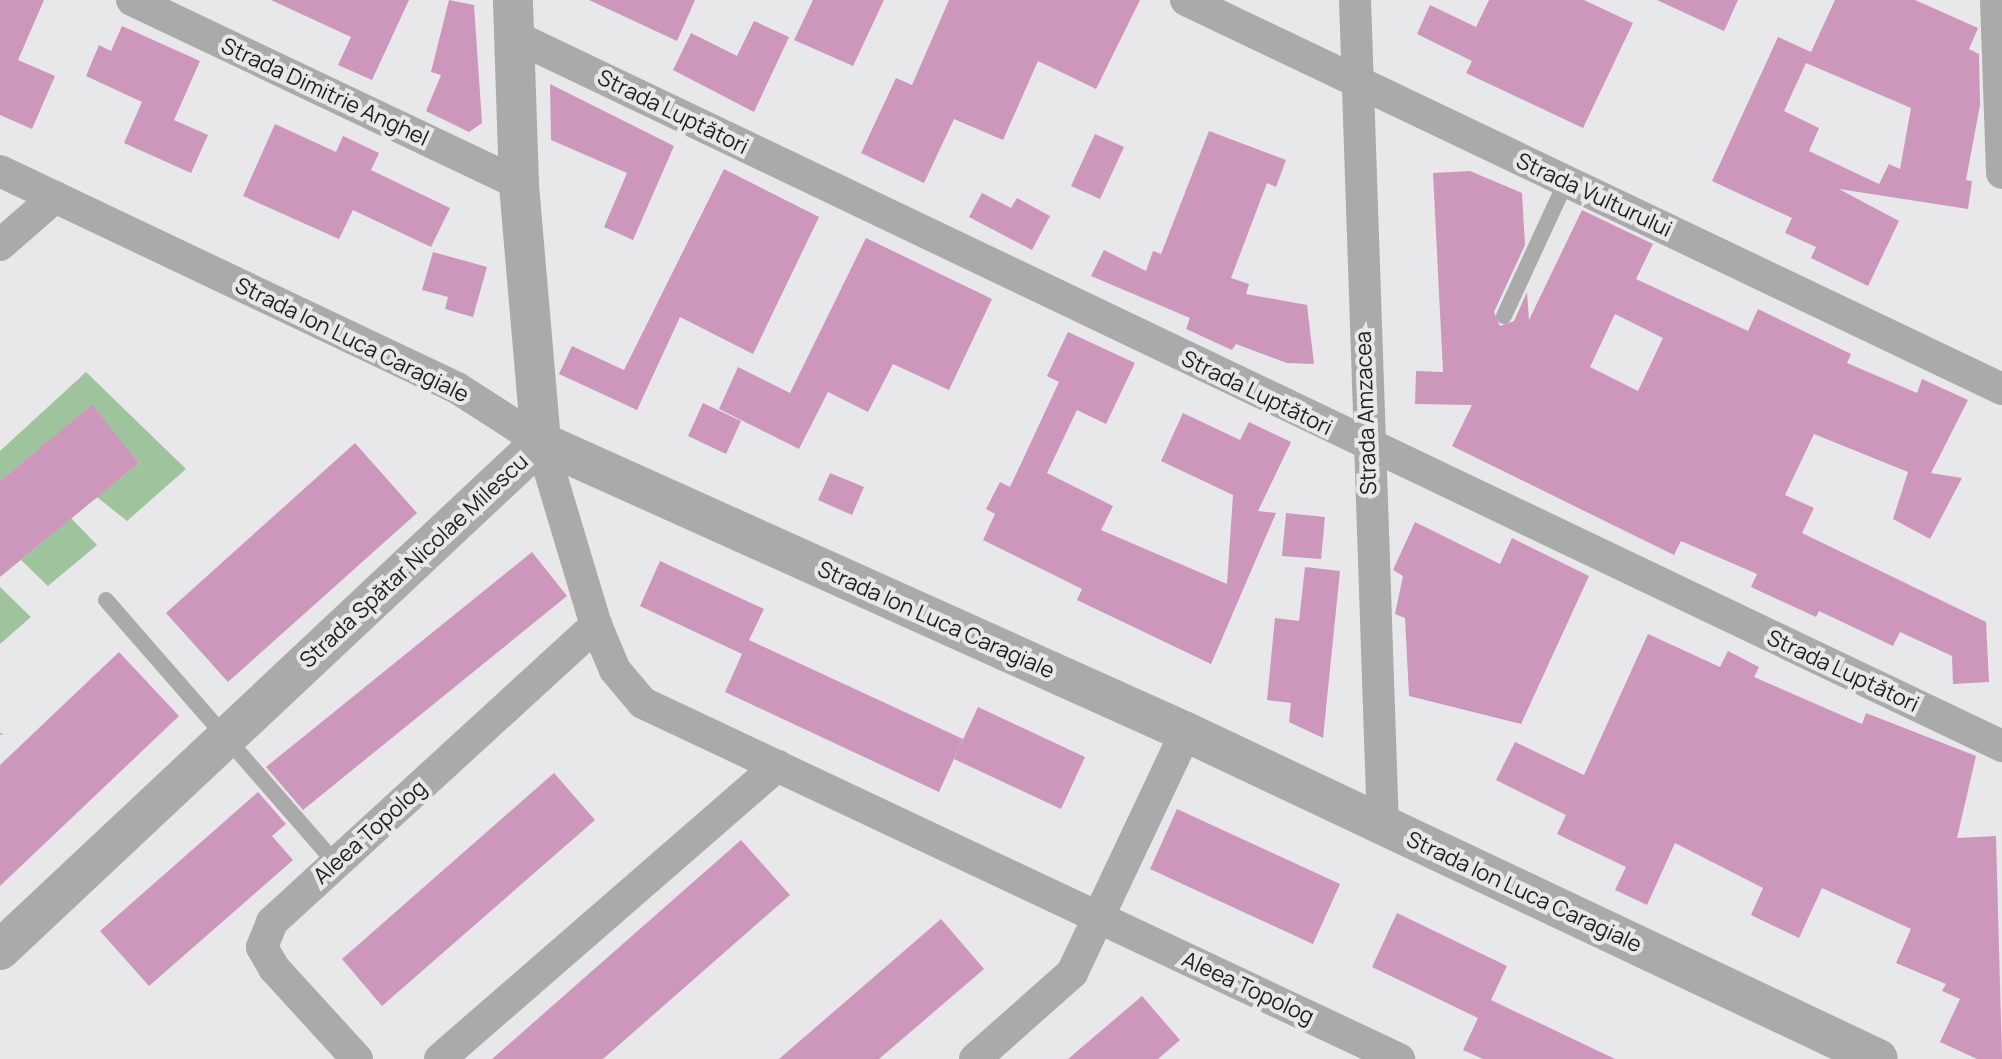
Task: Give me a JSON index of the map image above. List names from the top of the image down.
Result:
{
  "streets": {
    "street": [
      "Strada Dimitrie Anghel",
      "Strada Luptători",
      "Strada Vulturului",
      "Strada Ion Luca Caragiale",
      "Strada Amzacea",
      "Strada Spătar Nicolae Milescu",
      "Aleea Topolog"
    ]
  },
  "crossings": [
    ["Strada Dimitrie Anghel", "Strada Spătar Nicolae Milescu"],
    ["Strada Luptători", "Strada Amzacea"],
    ["Strada Luptători", "Strada Spătar Nicolae Milescu"],
    ["Strada Vulturului", "Strada Amzacea"],
    ["Strada Ion Luca Caragiale", "Strada Amzacea"],
    ["Strada Ion Luca Caragiale", "Strada Spătar Nicolae Milescu"],
    ["Strada Ion Luca Caragiale", "Aleea Topolog"],
    ["Strada Spătar Nicolae Milescu", "Aleea Topolog"]
  ]
}
